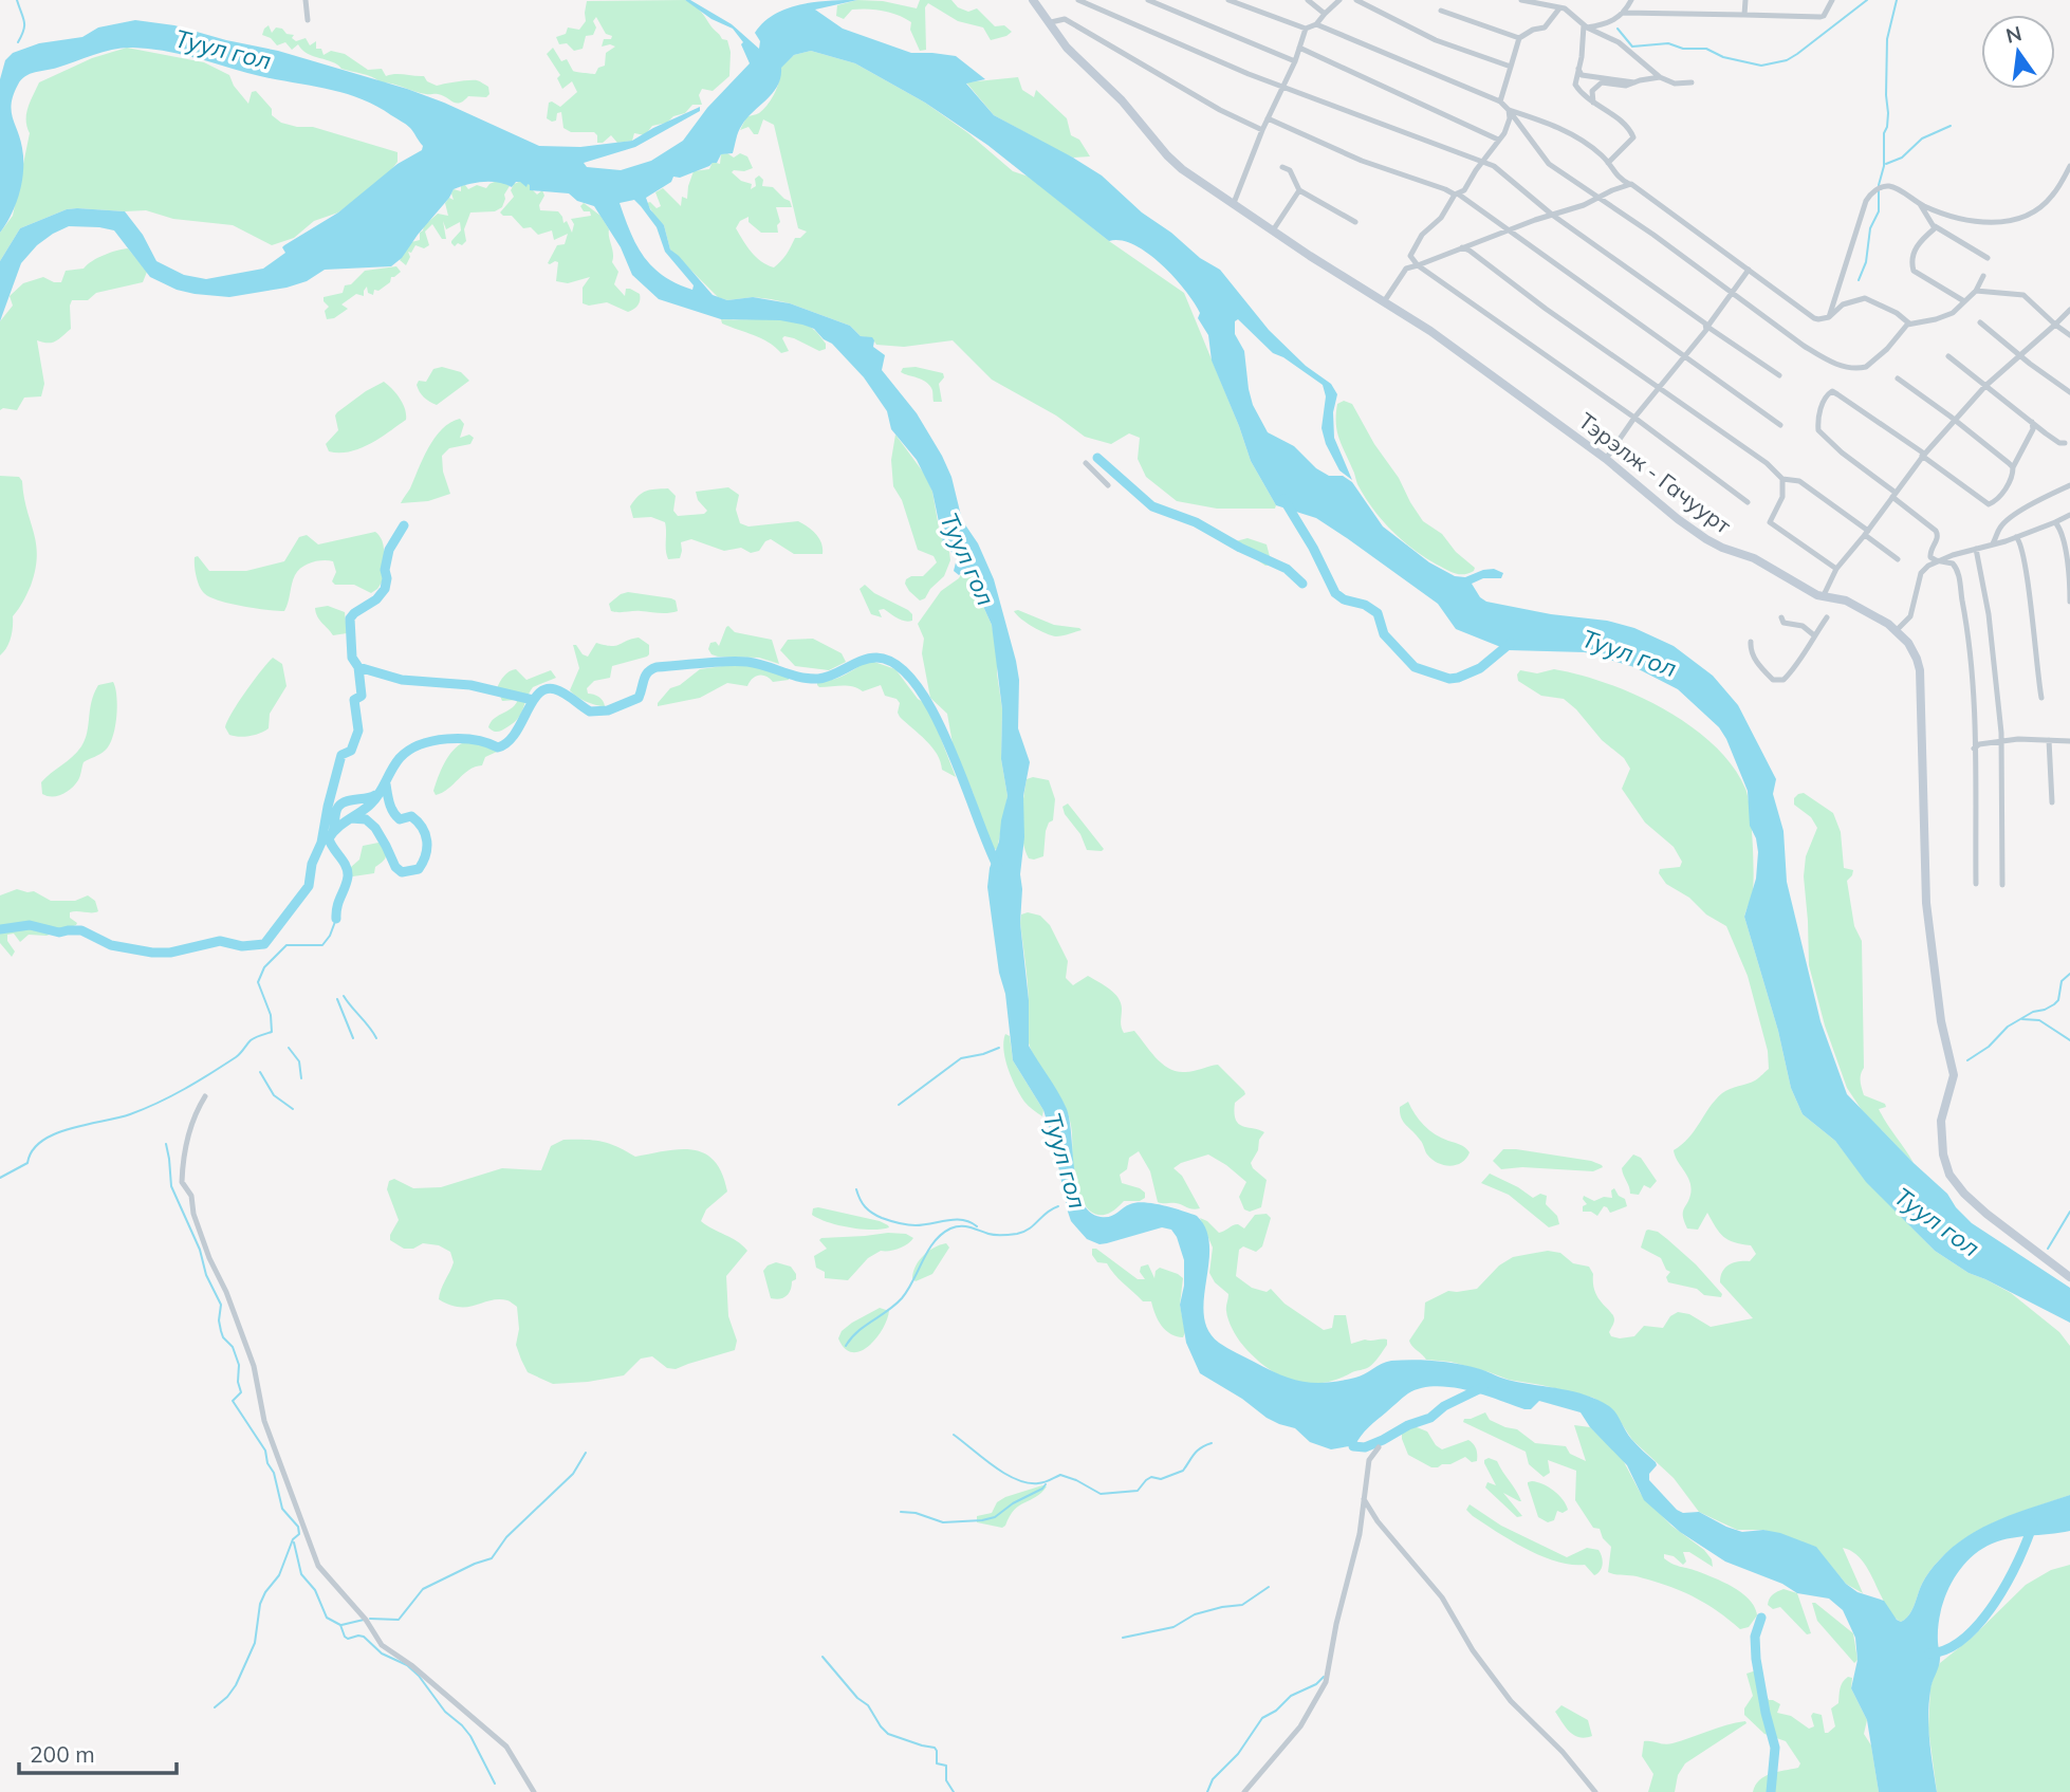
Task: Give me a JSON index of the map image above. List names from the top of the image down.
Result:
{
  "streets": {
    "main road": ["Тэрэлж - Гачуурт"]
  },
  "water": ["Туул гол"],
  "scale_bar": "200 m",
  "north": "top"
}
